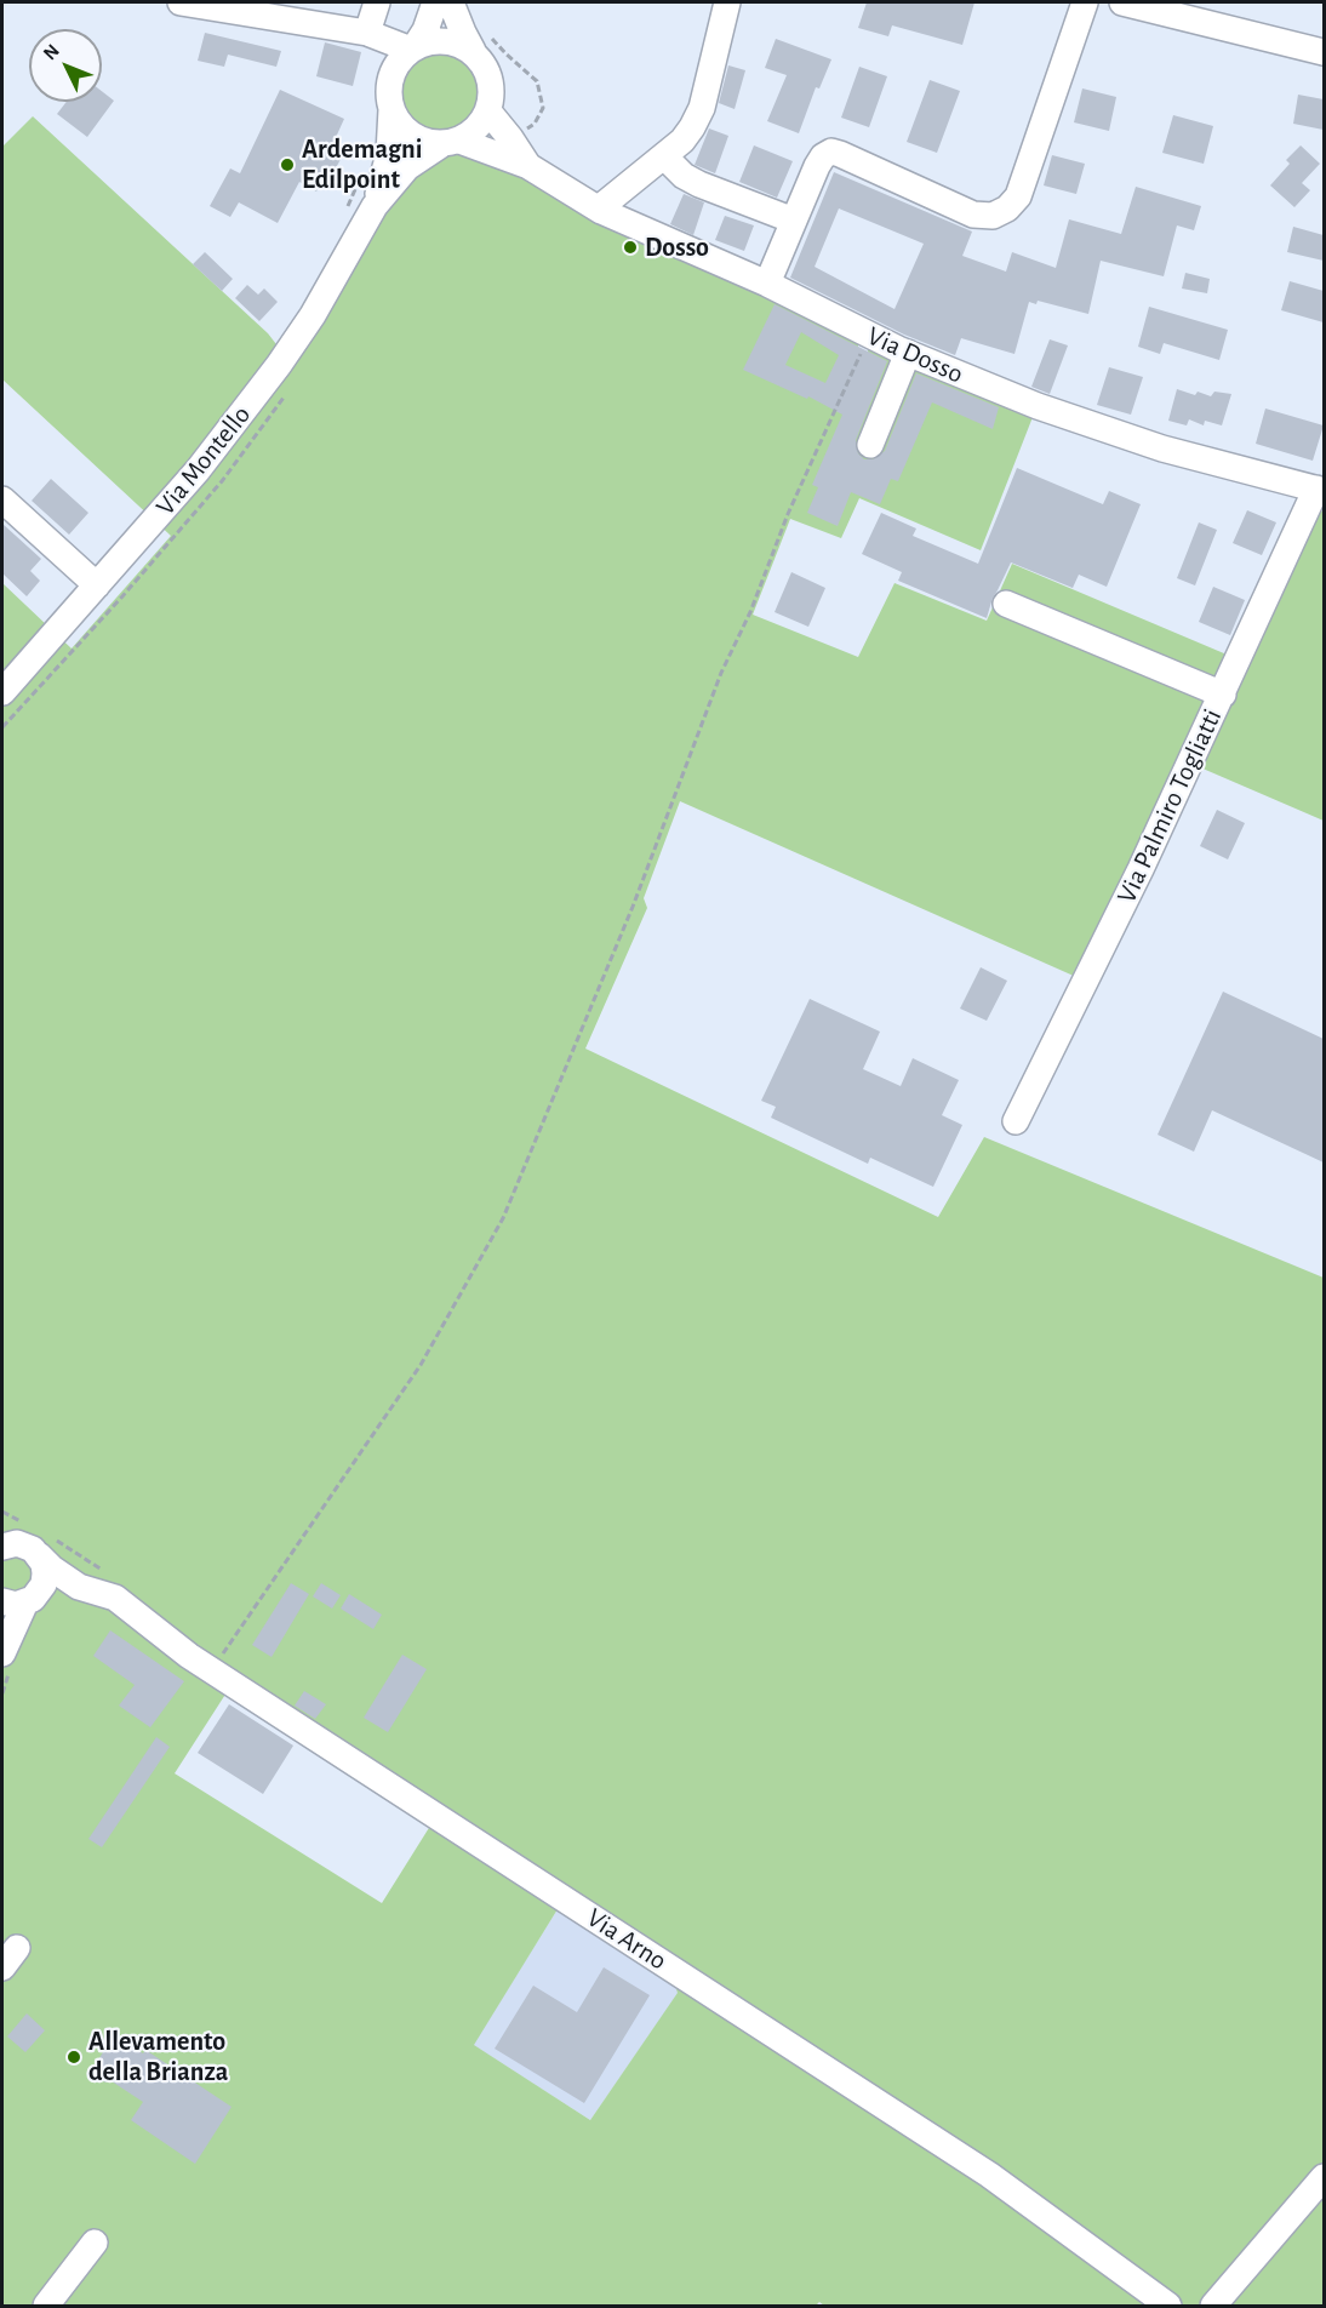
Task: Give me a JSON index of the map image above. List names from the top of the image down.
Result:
{
  "streets": {
    "street": [
      "Via Dosso",
      "Via Montello",
      "Via Palmiro Togliatti",
      "Via Arno"
    ]
  },
  "crossings": [
    ["Via Dosso", "Via Montello"],
    ["Via Dosso", "Via Palmiro Togliatti"]
  ],
  "places": ["Ardemagni Edilpoint", "Dosso", "Allevamento della Brianza"],
  "north": "top left"
}
